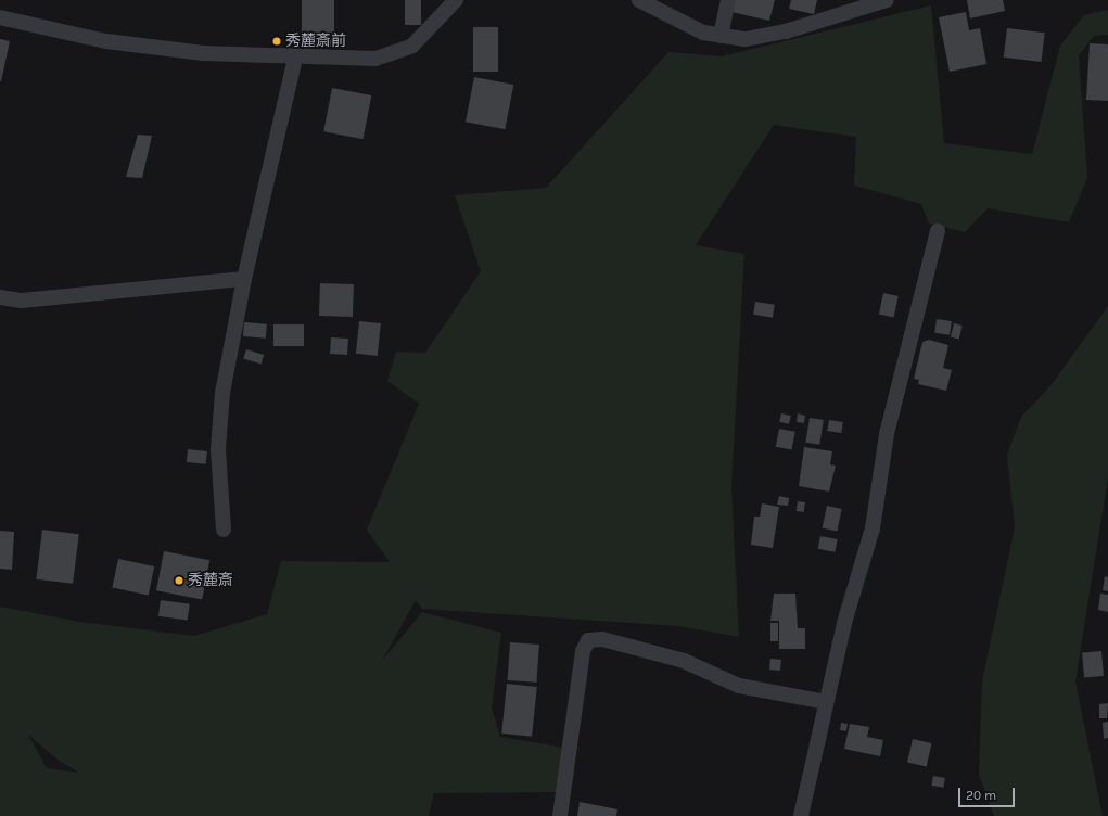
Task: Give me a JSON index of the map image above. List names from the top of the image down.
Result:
{
  "places": ["秀麓斎前", "秀麓斎"],
  "scale_bar": "20 m"
}
